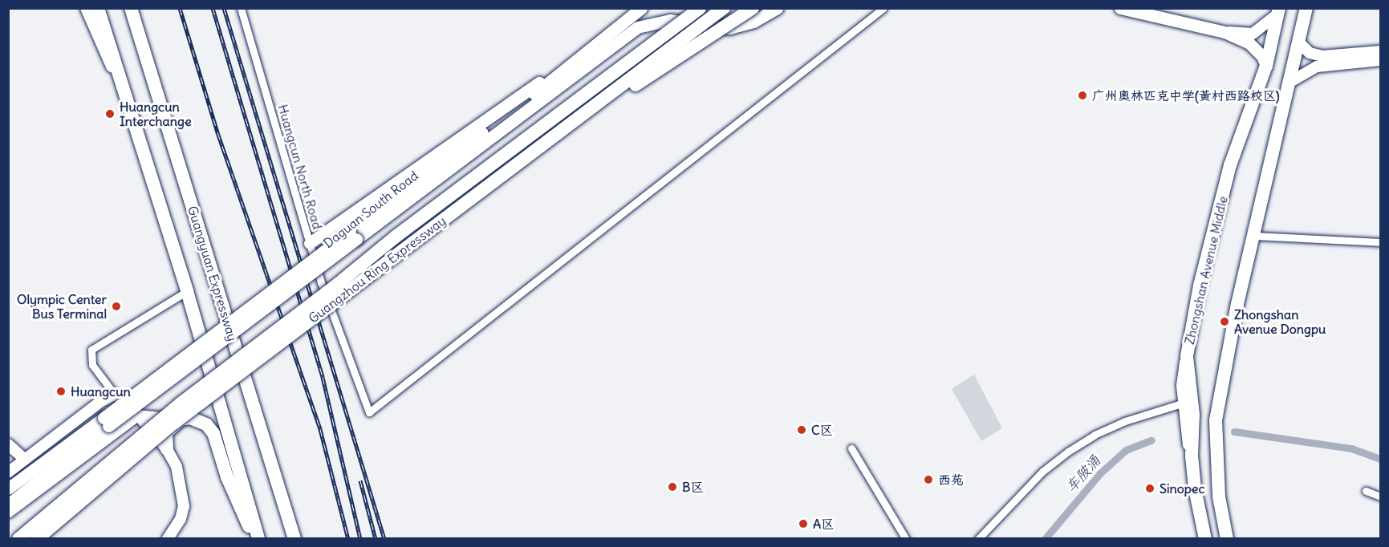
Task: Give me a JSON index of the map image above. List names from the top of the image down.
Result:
{
  "streets": {
    "highway": ["Guangzhou Ring Expressway", "Zhongshan Avenue Middle", "Guangyuan Expressway"],
    "main road": ["Daguan South Road"],
    "street": ["Huangcun North Road"]
  },
  "water": ["车陂涌"],
  "places": [
    "广州奥林匹克中学(黄村西路校区)",
    "Huangcun Interchange",
    "Olympic Center Bus Terminal",
    "Zhongshan Avenue Dongpu",
    "Huangcun",
    "C区",
    "西苑",
    "B区",
    "Sinopec",
    "A区"
  ]
}
